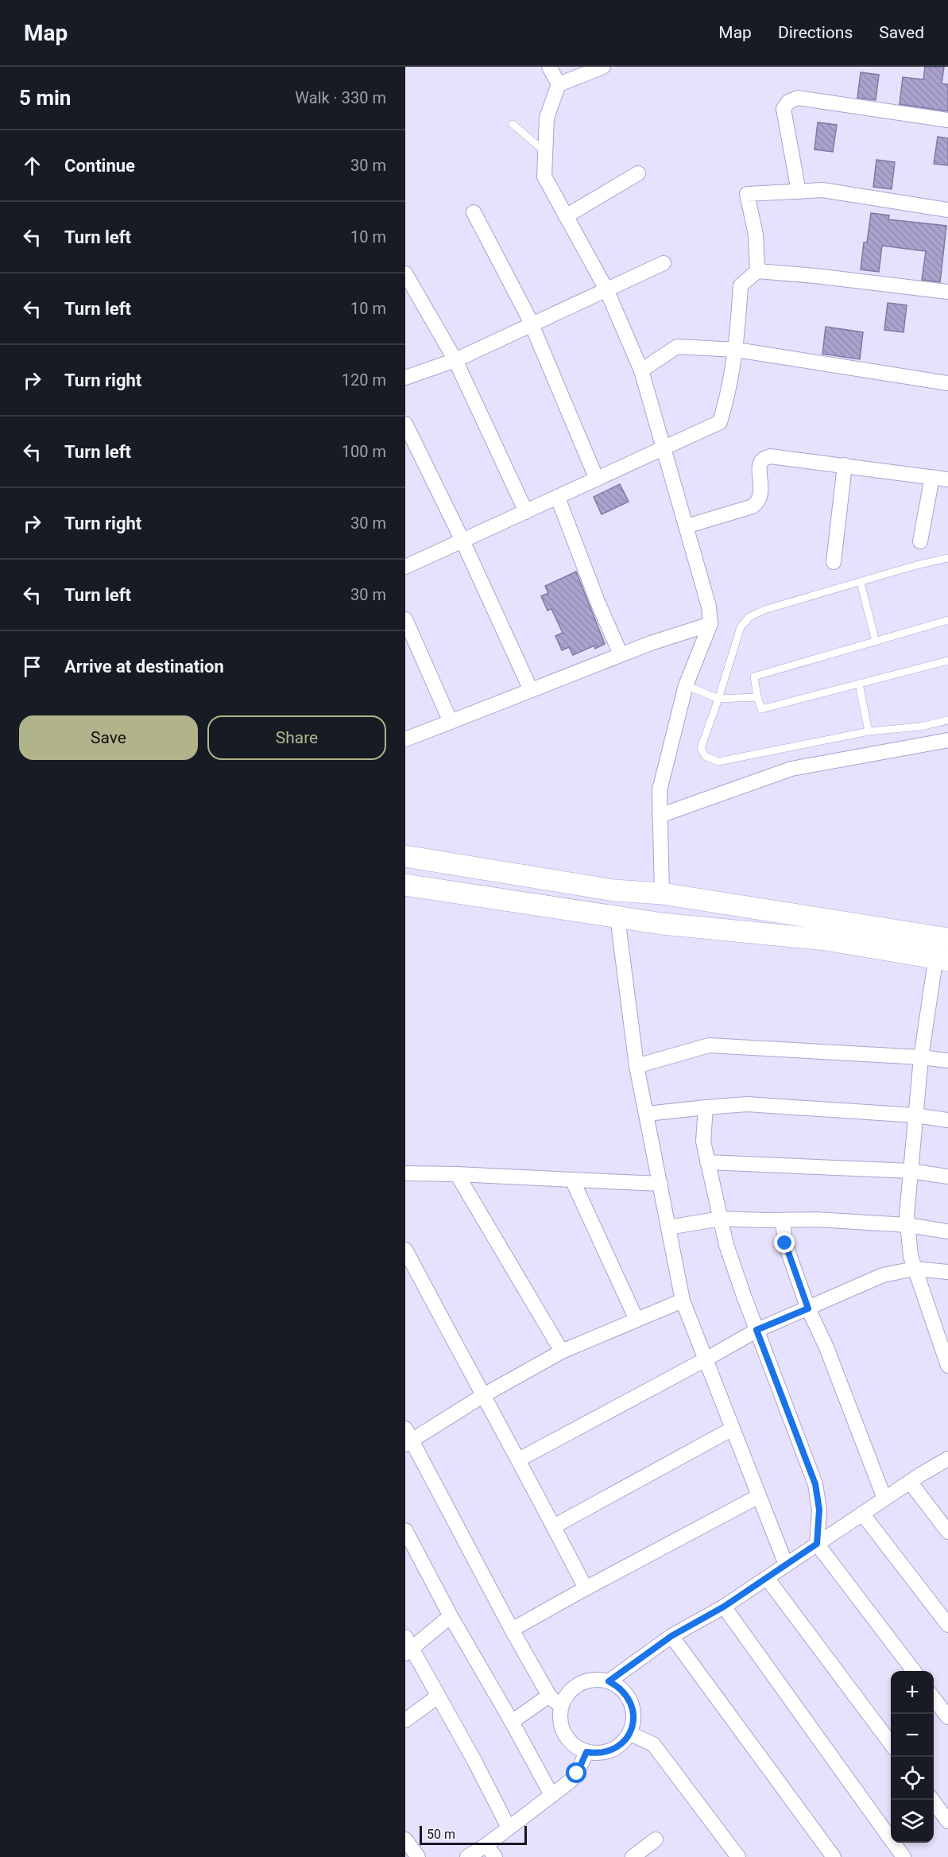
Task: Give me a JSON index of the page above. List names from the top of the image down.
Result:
{
  "scale_bar": "50 m",
  "page": {
    "header": "Map",
    "nav": ["Map", "Directions", "Saved"],
    "heading": ["5 min", "Walk · 330 m"],
    "list": [
      ["Continue", "30 m"],
      ["Turn left", "10 m"],
      ["Turn left", "10 m"],
      ["Turn right", "120 m"],
      ["Turn left", "100 m"],
      ["Turn right", "30 m"],
      ["Turn left", "30 m"],
      "Arrive at destination"
    ],
    "buttons": ["Save", "Share"],
    "map_buttons": ["+", "−"],
    "scale": "50 m"
  }
}
